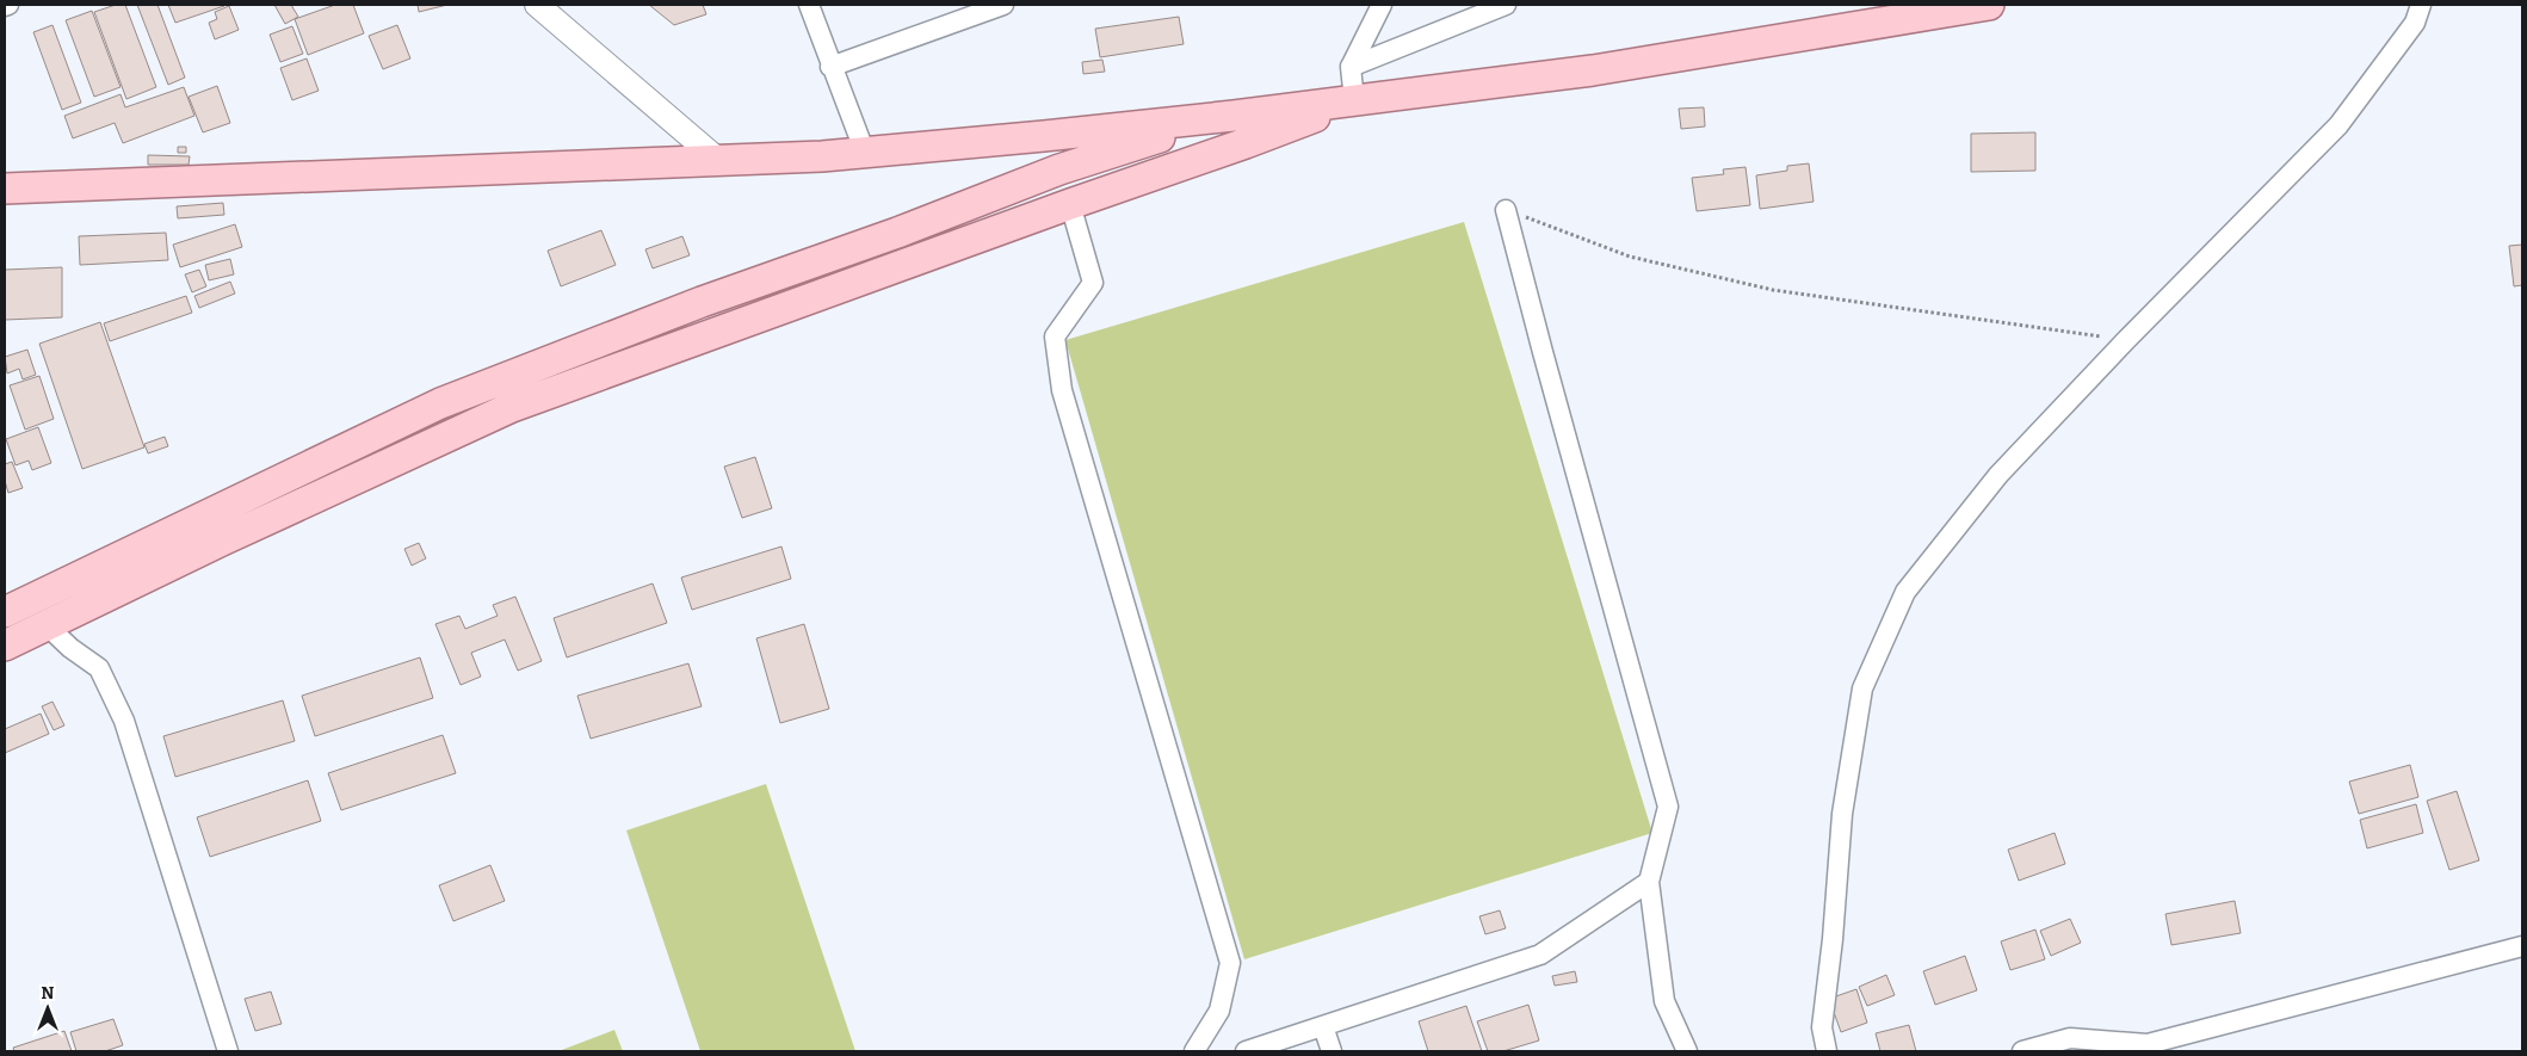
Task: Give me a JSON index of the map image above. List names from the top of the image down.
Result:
{
  "north": "top"
}
